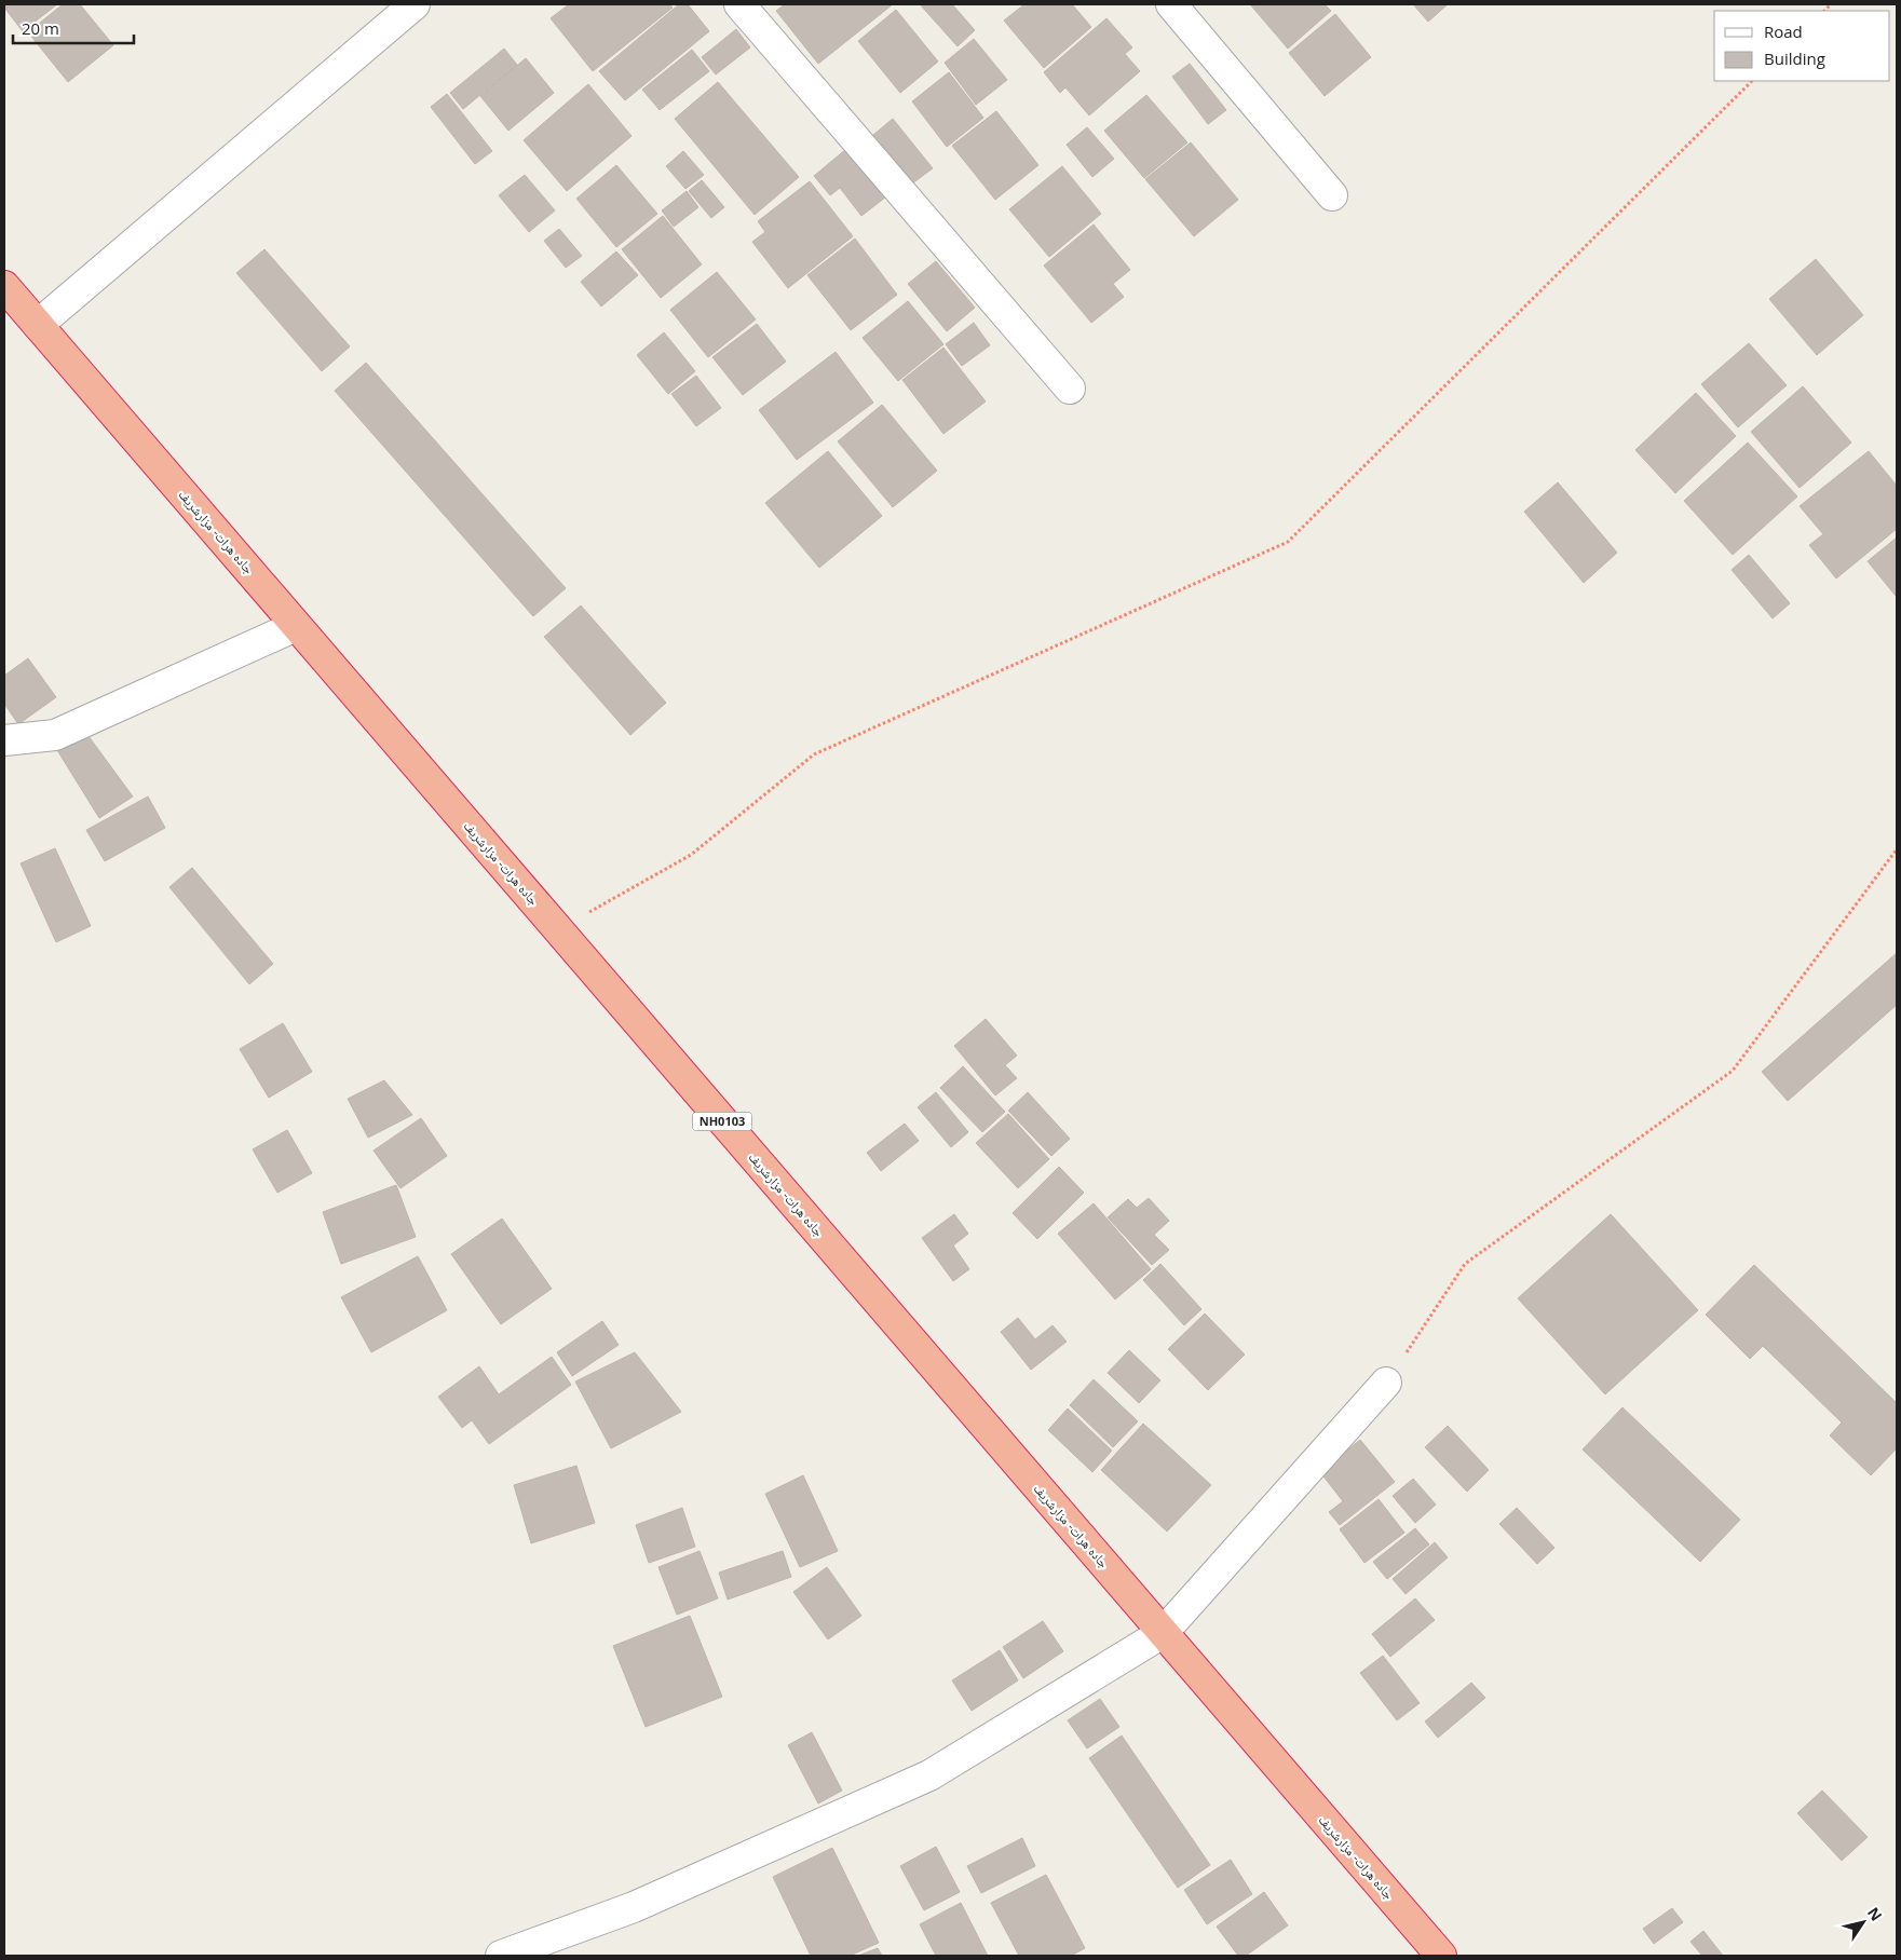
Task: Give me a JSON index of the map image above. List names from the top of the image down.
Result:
{
  "streets": {
    "highway": ["جاده هرات- مزارشریف", "NH0103"]
  },
  "legend": ["Road", "Building"],
  "scale_bar": "20 m",
  "north": "top right"
}
